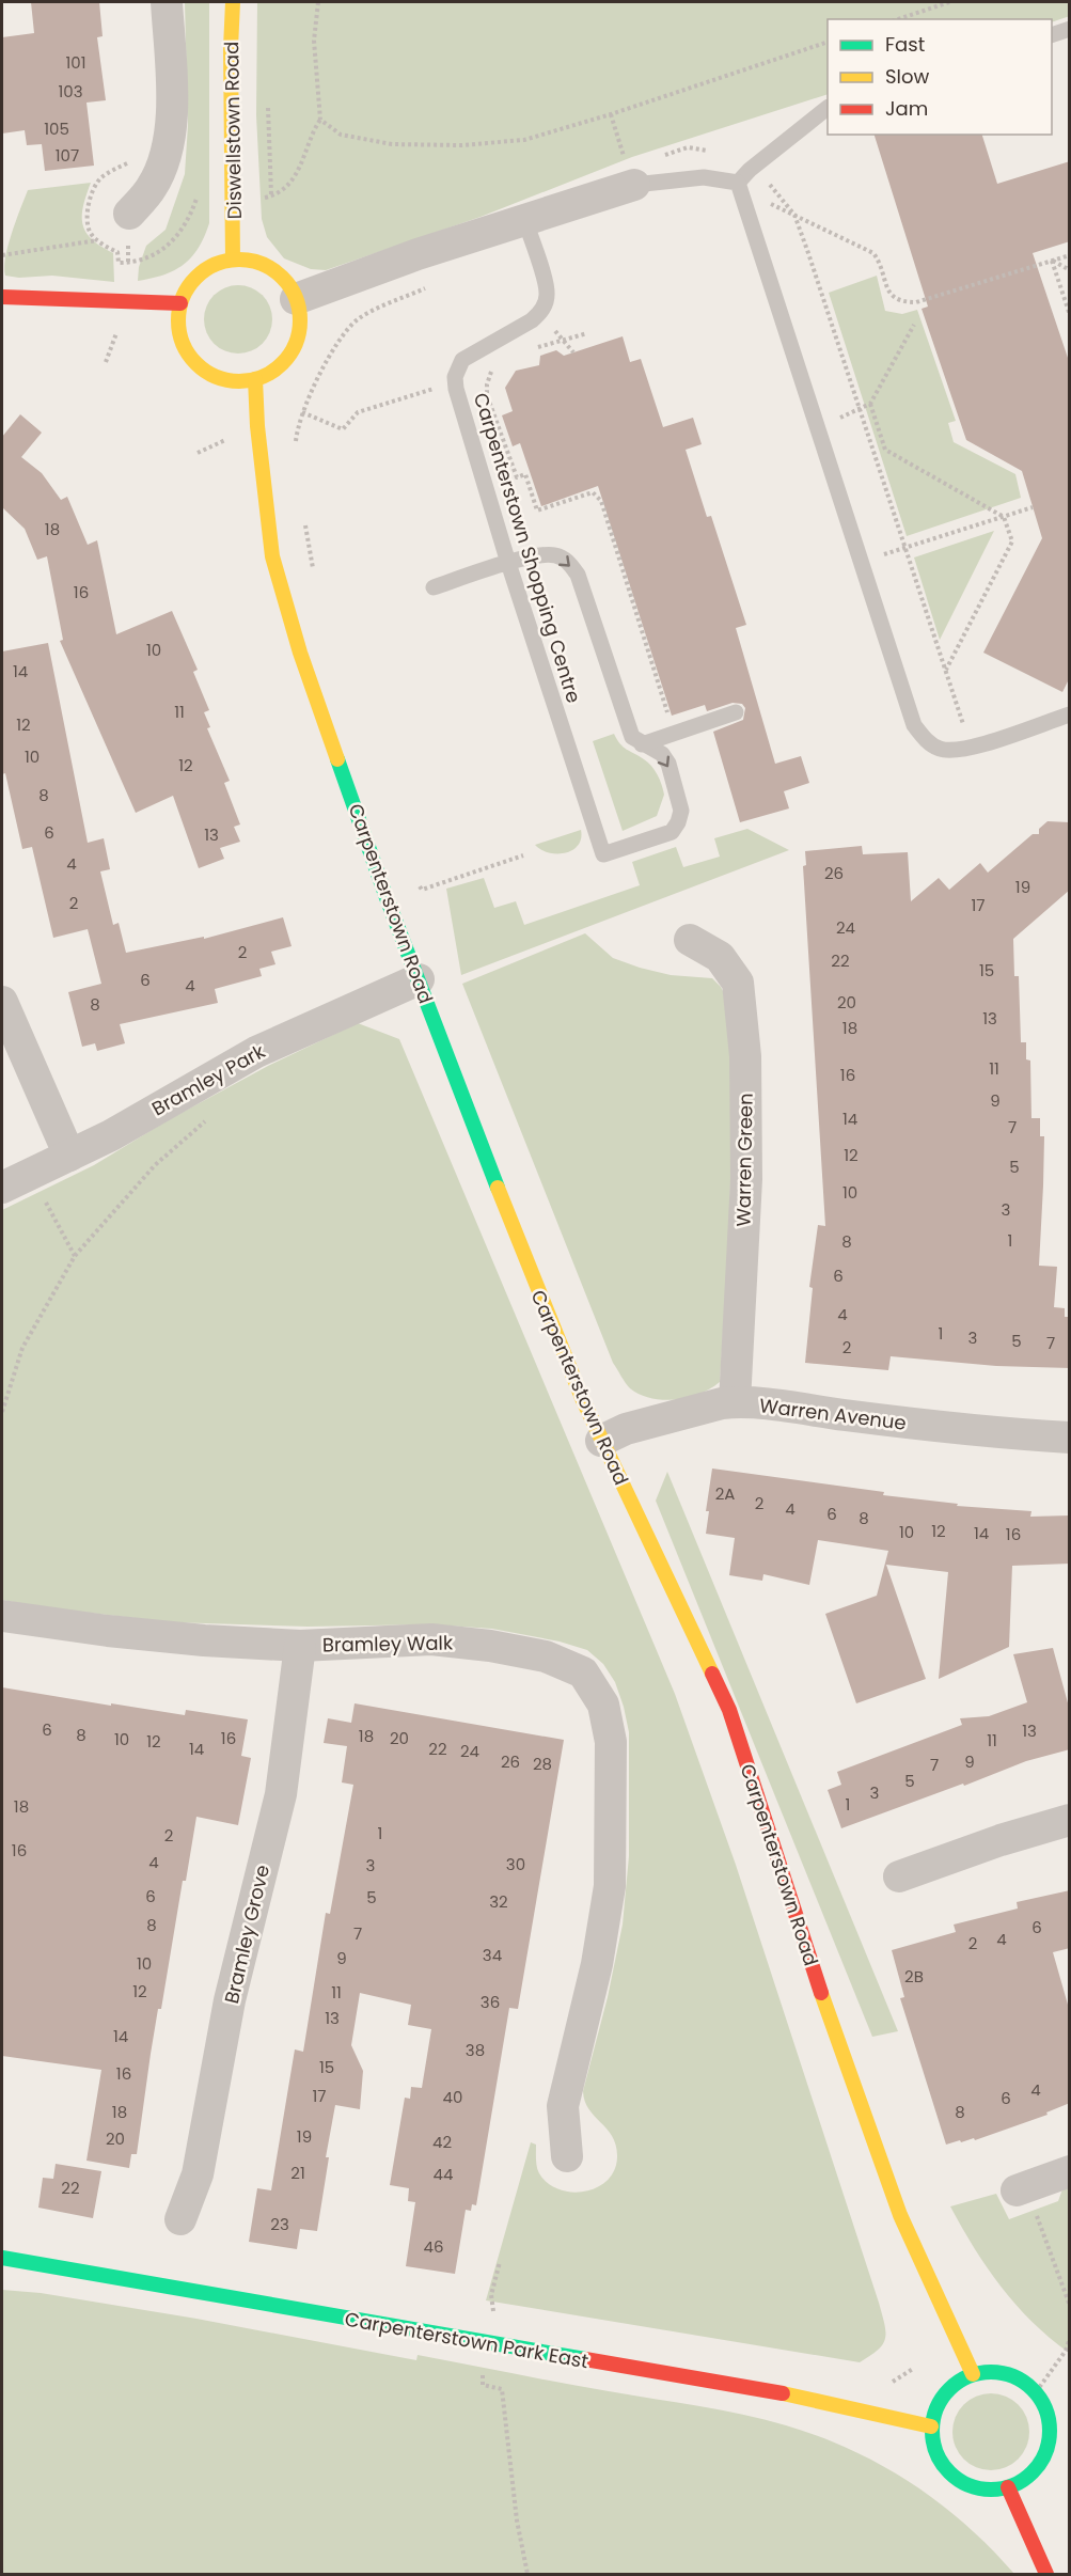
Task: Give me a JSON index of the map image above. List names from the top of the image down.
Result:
{
  "streets": {
    "street": [
      "Diswellstown Road",
      "Carpenterstown Road",
      "Bramley Park",
      "Warren Green",
      "Warren Avenue",
      "Bramley Walk",
      "Bramley Grove",
      "Carpenterstown Park East"
    ],
    "lane": ["Carpenterstown Shopping Centre"]
  },
  "crossings": [
    ["Diswellstown Road", "Carpenterstown Road"],
    ["Carpenterstown Road", "Bramley Park"],
    ["Carpenterstown Road", "Warren Avenue"],
    ["Carpenterstown Road", "Carpenterstown Park East"],
    ["Warren Green", "Warren Avenue"],
    ["Bramley Walk", "Bramley Grove"]
  ],
  "house_numbers": [
    "101",
    "103",
    "105",
    "107",
    "18",
    "16",
    "10",
    "14",
    "11",
    "12",
    "10",
    "12",
    "8",
    "6",
    "13",
    "4",
    "26",
    "19",
    "2",
    "17",
    "24",
    "2",
    "22",
    "15",
    "6",
    "4",
    "20",
    "8",
    "13",
    "18",
    "11",
    "16",
    "9",
    "14",
    "7",
    "12",
    "5",
    "10",
    "3",
    "1",
    "8",
    "6",
    "4",
    "1",
    "3",
    "5",
    "7",
    "2",
    "2A",
    "2",
    "4",
    "6",
    "8",
    "12",
    "10",
    "14",
    "16",
    "6",
    "13",
    "8",
    "18",
    "16",
    "20",
    "10",
    "11",
    "12",
    "14",
    "22",
    "24",
    "26",
    "9",
    "28",
    "7",
    "5",
    "3",
    "1",
    "18",
    "1",
    "2",
    "16",
    "4",
    "30",
    "3",
    "6",
    "5",
    "32",
    "8",
    "6",
    "7",
    "4",
    "2",
    "34",
    "9",
    "10",
    "2B",
    "12",
    "11",
    "36",
    "13",
    "14",
    "38",
    "15",
    "16",
    "4",
    "17",
    "40",
    "6",
    "18",
    "8",
    "19",
    "20",
    "42",
    "21",
    "44",
    "22",
    "23",
    "46"
  ],
  "legend": ["Fast", "Slow", "Jam"]
}
